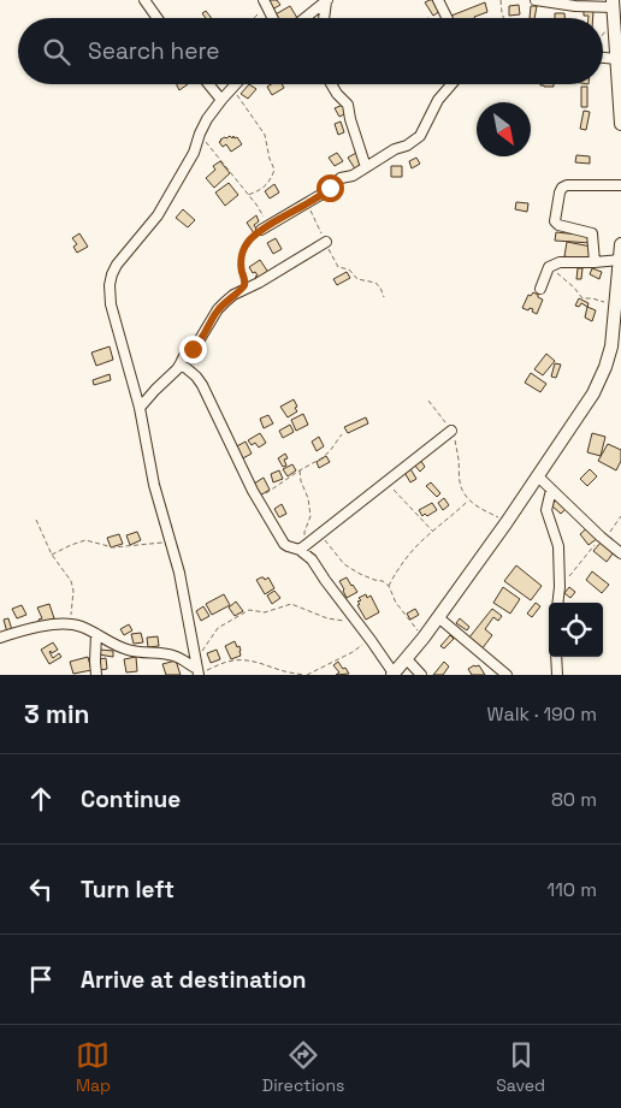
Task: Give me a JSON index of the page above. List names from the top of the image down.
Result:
{
  "north": "bottom right",
  "page": {
    "search": "Search here",
    "heading": ["3 min", "Walk · 190 m"],
    "list": [
      ["Continue", "80 m"],
      ["Turn left", "110 m"],
      "Arrive at destination"
    ],
    "nav": ["Map", "Directions", "Saved"]
  }
}
